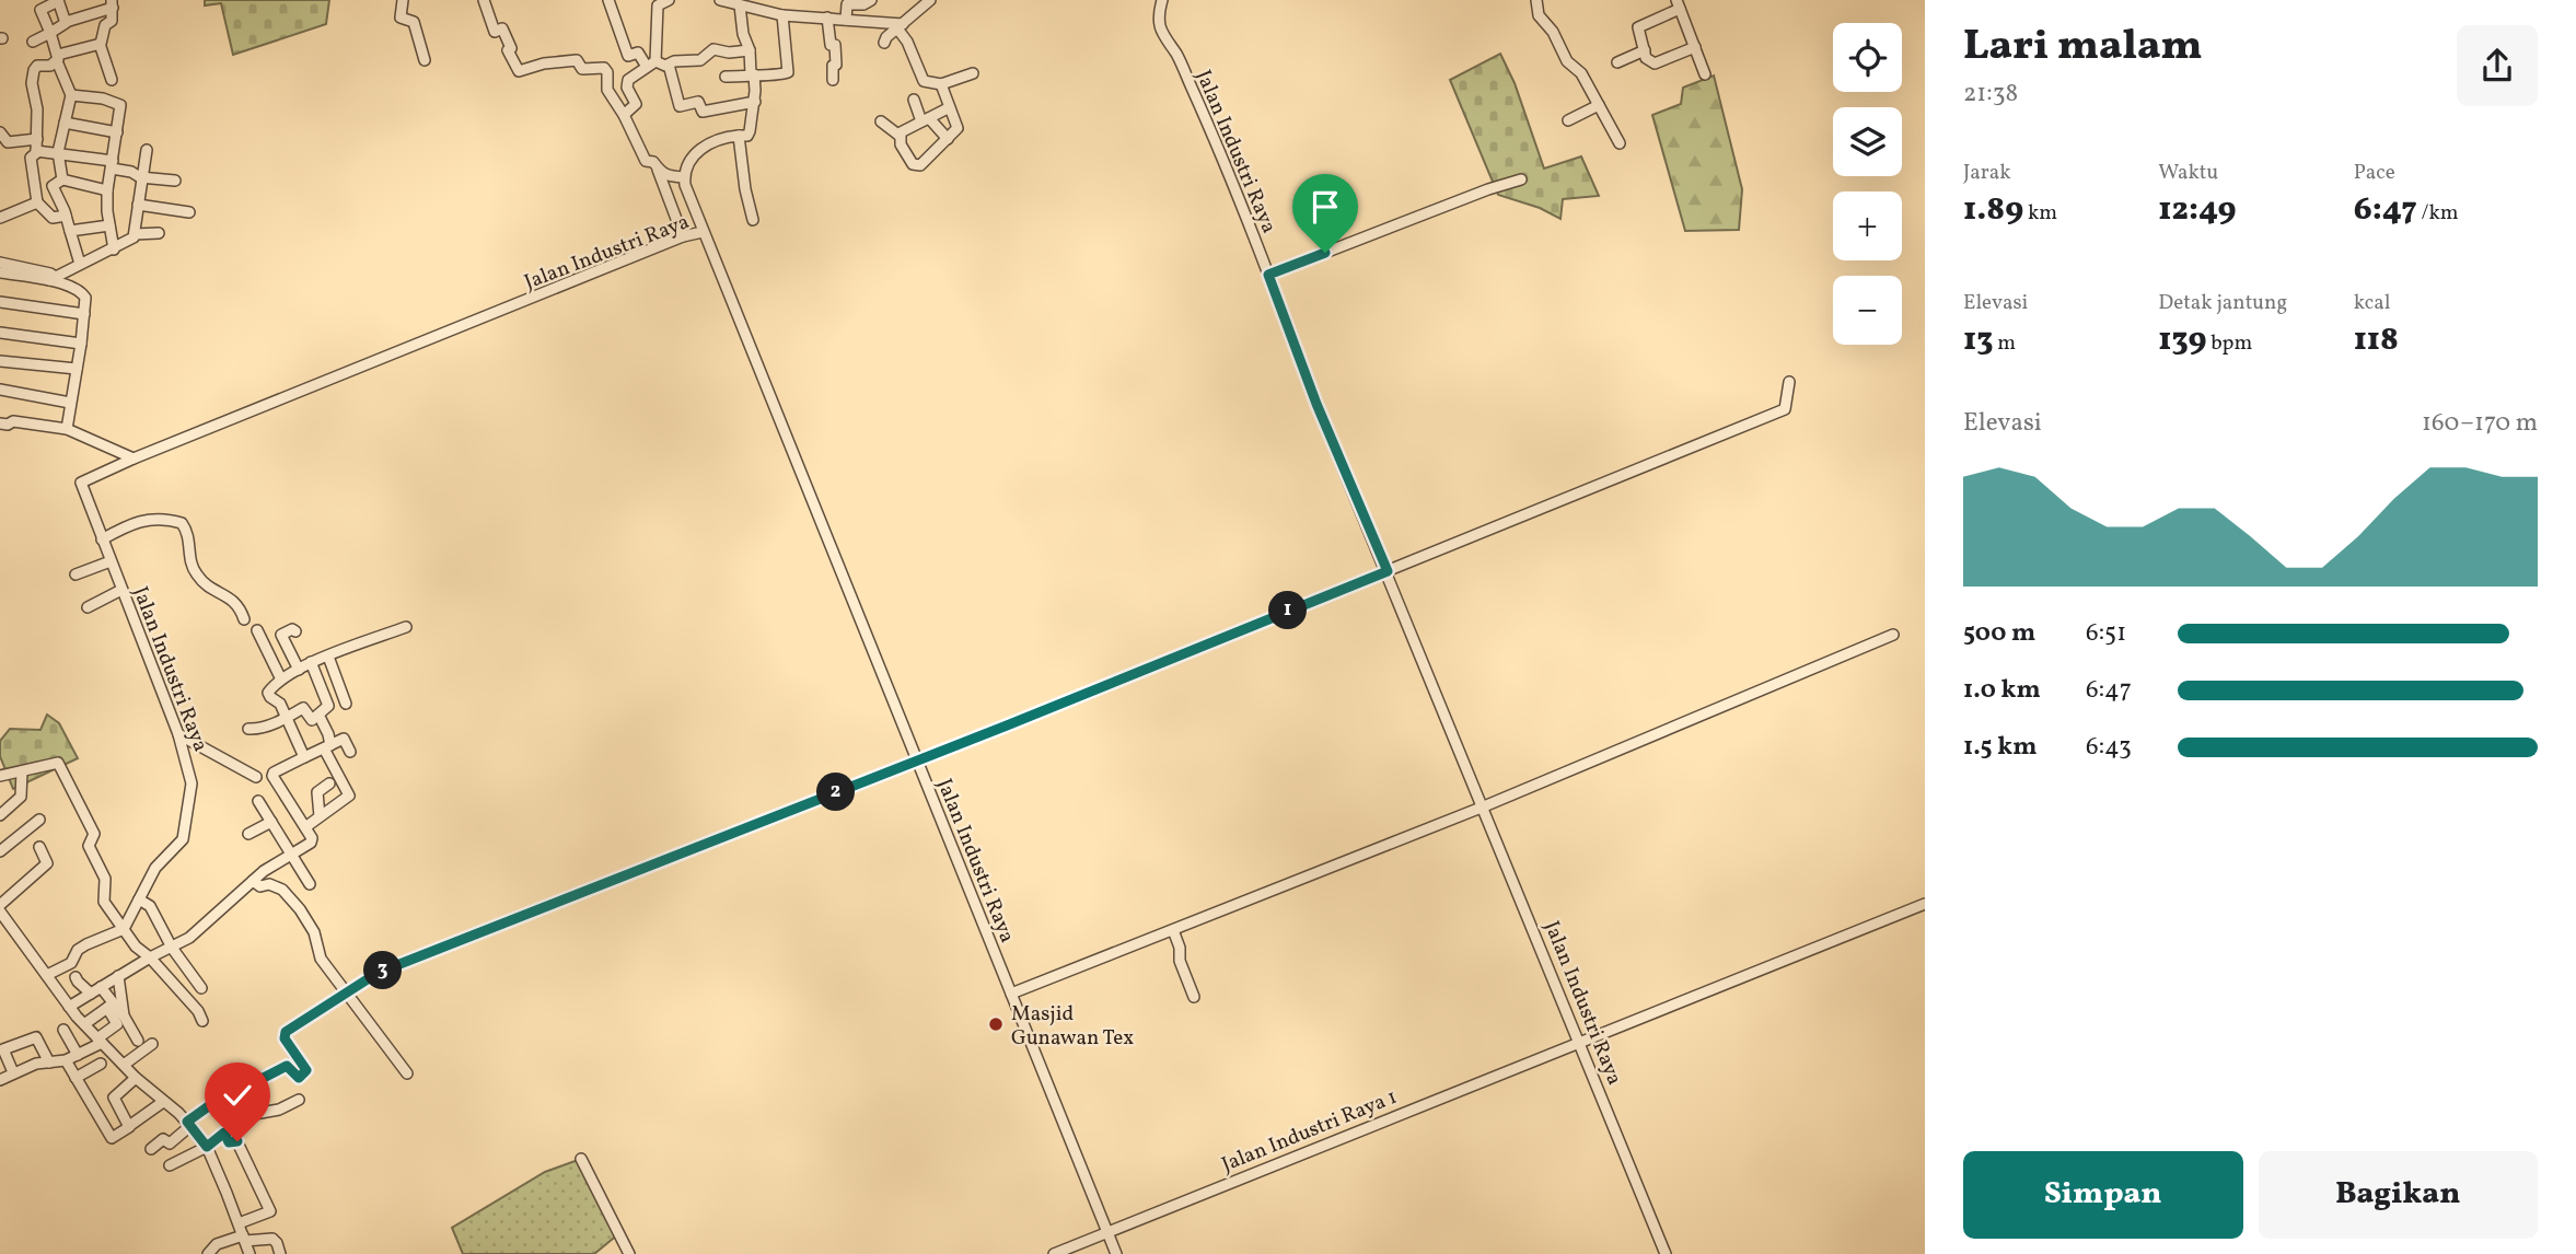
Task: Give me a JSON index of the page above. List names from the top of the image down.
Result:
{
  "streets": {
    "street": ["Jalan Industri Raya", "Jalan Industri Raya 1"]
  },
  "crossings": [
    ["Jalan Industri Raya", "Jalan Industri Raya 1"]
  ],
  "places": ["Masjid Gunawan Tex"],
  "page": {
    "heading": ["Lari malam", "21:38"],
    "map_buttons": ["+", "−"],
    "stats": [
      ["Jarak", "1.89 km"],
      ["Waktu", "12:49"],
      ["Pace", "6:47 /km"],
      ["Elevasi", "13 m"],
      ["Detak jantung", "139 bpm"],
      ["kcal", "118"]
    ],
    "chart": ["Elevasi", "160–170 m"],
    "pins": ["1", "2", "3"],
    "list": [
      {
        "name": "500 m",
        "note": "6:51"
      },
      {
        "name": "1.0 km",
        "note": "6:47"
      },
      {
        "name": "1.5 km",
        "note": "6:43"
      }
    ],
    "buttons": ["Simpan", "Bagikan"]
  }
}
